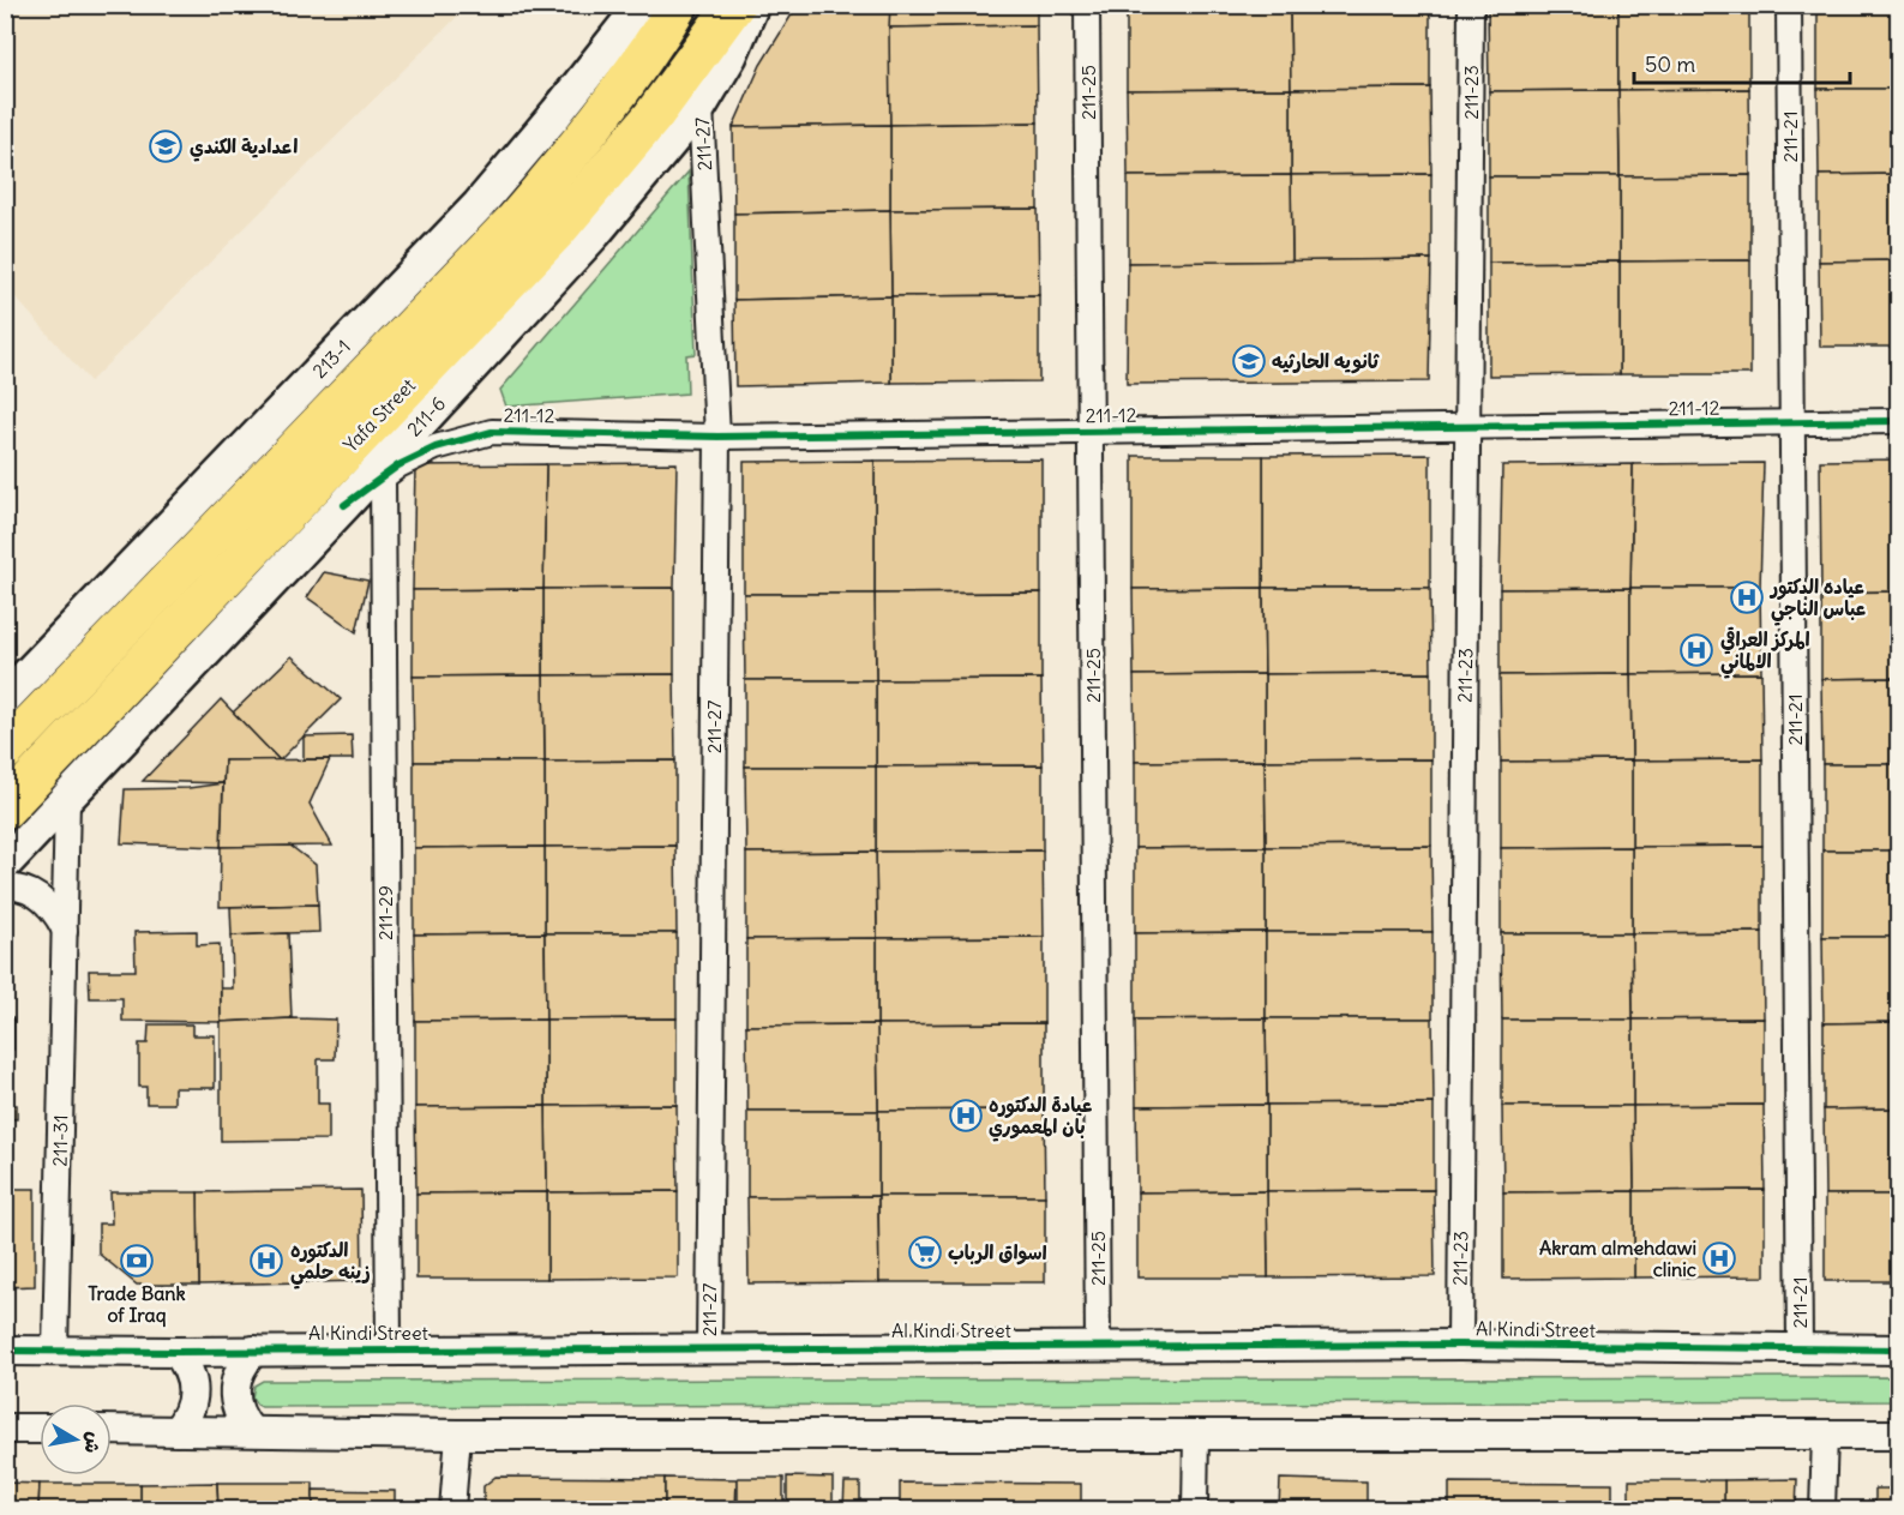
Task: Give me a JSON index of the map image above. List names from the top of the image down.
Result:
{
  "streets": {
    "highway": ["Yafa Street"],
    "main road": ["213-1", "211-6"],
    "street": [
      "211-25",
      "211-23",
      "211-21",
      "211-27",
      "211-12",
      "211-29",
      "211-31",
      "Al Kindi Street"
    ]
  },
  "crossings": [
    ["211-25", "211-12"],
    ["211-25", "Al Kindi Street"],
    ["211-23", "211-12"],
    ["211-23", "Al Kindi Street"],
    ["211-21", "211-12"],
    ["211-21", "Al Kindi Street"],
    ["211-27", "211-12"],
    ["211-27", "211-6"],
    ["211-27", "Al Kindi Street"],
    ["211-12", "211-6"],
    ["211-12", "211-29"],
    ["211-6", "211-31"],
    ["211-29", "Al Kindi Street"],
    ["211-31", "Al Kindi Street"]
  ],
  "places": {
    "school or university": ["اعدادية الكندي", "ثانويه الحارثيه"],
    "hospital": [
      "عياده الدكتور عباس الناجي",
      "المركز العراقي الالماني",
      "عيادة الدكتوره بان المعموري",
      "Akram almehdawi clinic",
      "الدكتوره زينه حلمي"
    ],
    "supermarket": ["اسواق الرباب"],
    "bank": ["Trade Bank of Iraq"]
  },
  "scale_bar": "50 m",
  "north": "right"
}
